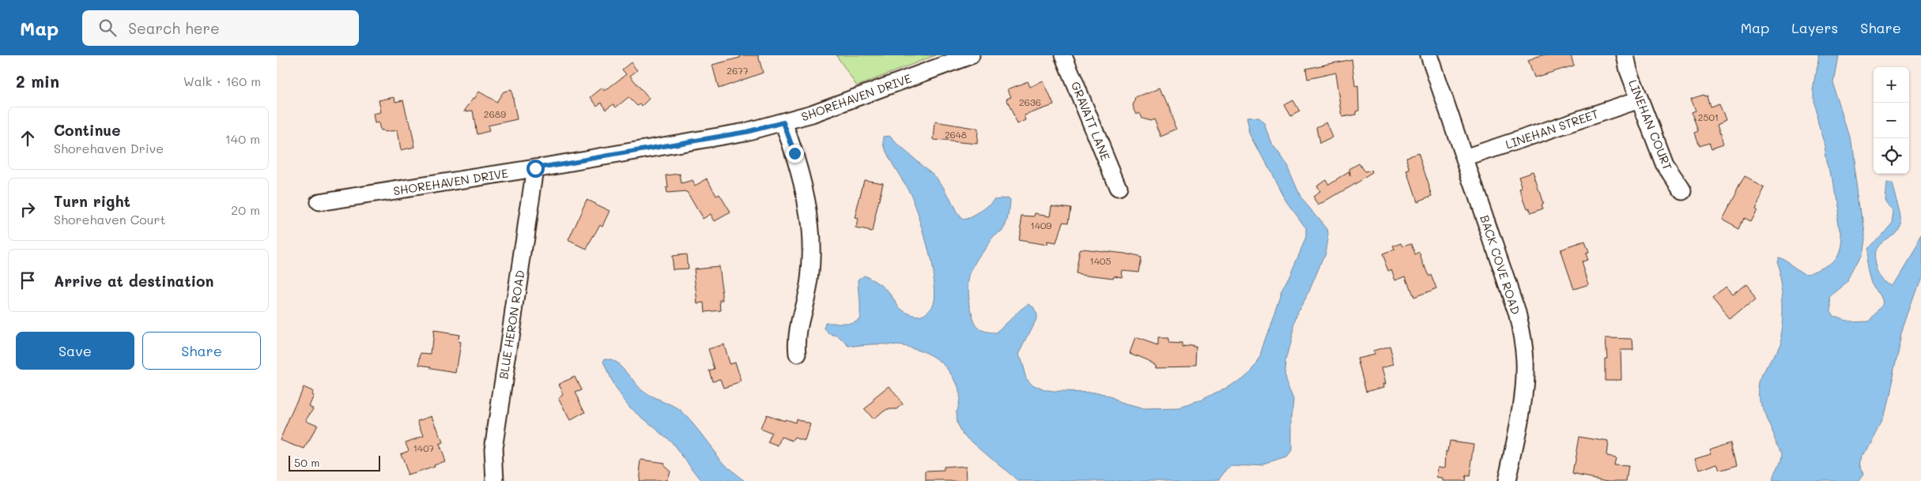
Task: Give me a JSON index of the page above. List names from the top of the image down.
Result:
{
  "streets": {
    "street": [
      "SHOREHAVEN DRIVE",
      "GRAVATT LANE",
      "LINEHAN COURT",
      "LINEHAN STREET",
      "BACK COVE ROAD",
      "BLUE HERON ROAD"
    ]
  },
  "crossings": [
    ["SHOREHAVEN DRIVE", "BLUE HERON ROAD"],
    ["LINEHAN COURT", "LINEHAN STREET"],
    ["LINEHAN STREET", "BACK COVE ROAD"]
  ],
  "house_numbers": [
    "2677",
    "2636",
    "2689",
    "2501",
    "2648",
    "1409",
    "1405",
    "1407"
  ],
  "scale_bar": "50 m",
  "page": {
    "header": "Map",
    "search": "Search here",
    "nav": ["Map", "Layers", "Share"],
    "heading": ["2 min", "Walk · 160 m"],
    "map_buttons": ["+", "−"],
    "list": [
      ["Continue", "Shorehaven Drive", "140 m"],
      ["Turn right", "Shorehaven Court", "20 m"],
      "Arrive at destination"
    ],
    "buttons": ["Save", "Share"],
    "scale": "50 m"
  }
}
